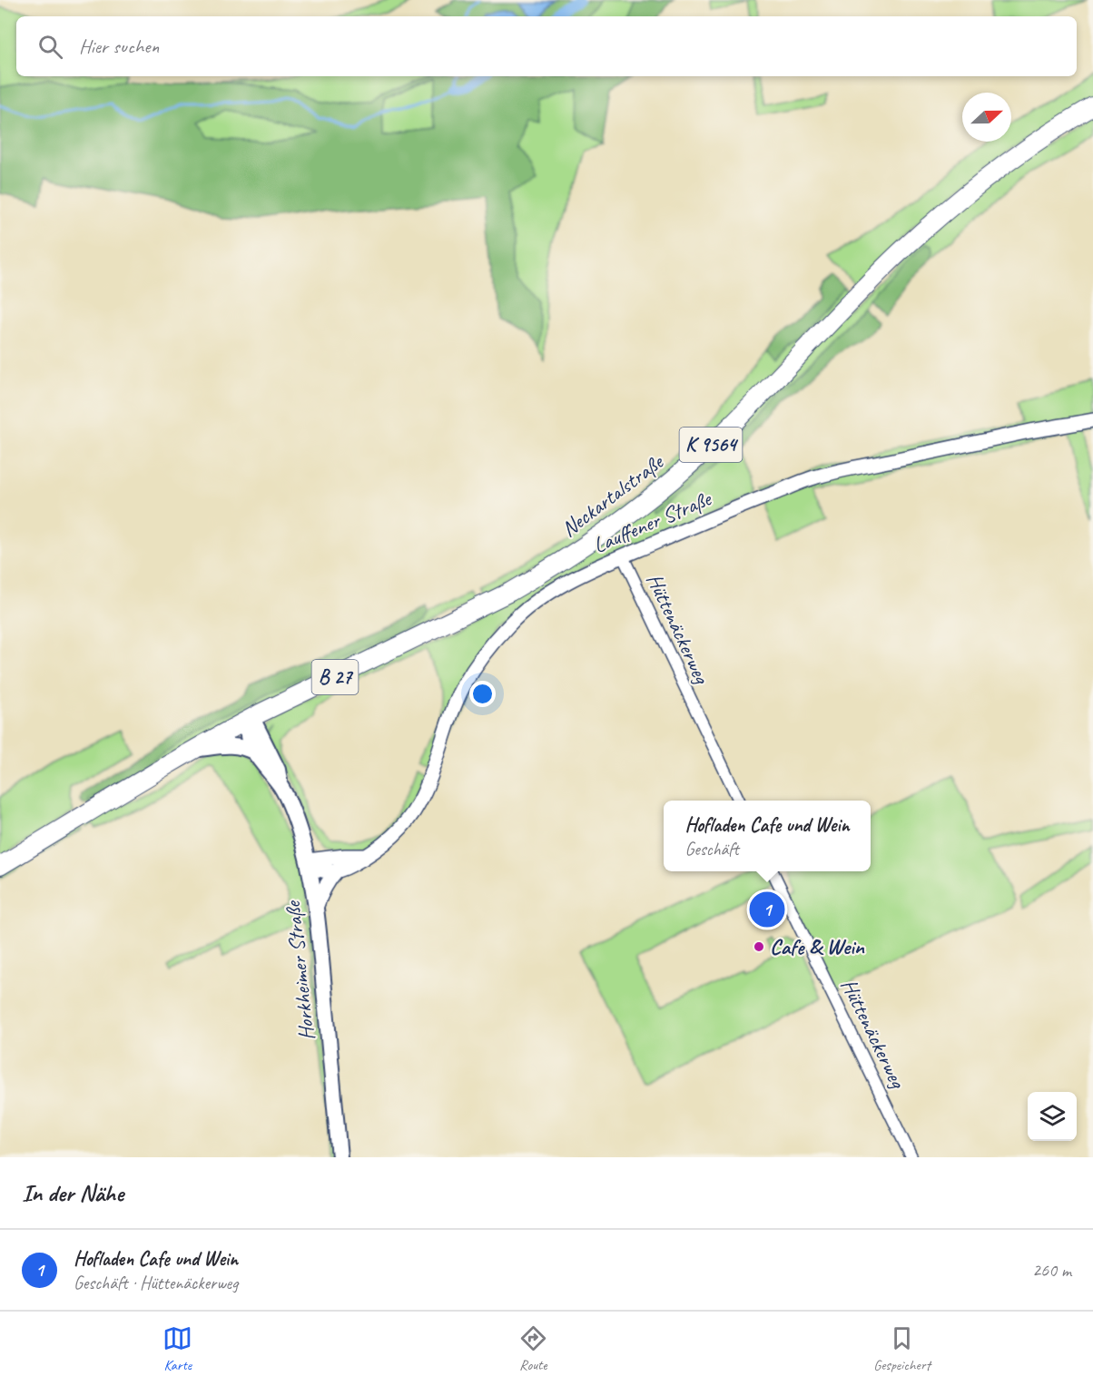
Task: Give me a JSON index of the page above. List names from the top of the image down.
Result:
{
  "streets": {
    "main road": [
      "K 9564",
      "Neckartalstraße",
      "B 27",
      "Horkheimer Straße"
    ],
    "street": ["Lauffener Straße", "Hüttenäckerweg"]
  },
  "crossings": [
    ["Neckartalstraße", "B 27"],
    ["Neckartalstraße", "Horkheimer Straße"],
    ["Lauffener Straße", "Hüttenäckerweg"],
    ["B 27", "Horkheimer Straße"]
  ],
  "places": ["Cafe & Wein"],
  "north": "right",
  "page": {
    "search": "Hier suchen",
    "popup": ["Hofladen Cafe und Wein", "Geschäft"],
    "pins": "1",
    "heading": "In der Nähe",
    "list": [
      {
        "mark": "1",
        "name": "Hofladen Cafe und Wein",
        "note": "Geschäft · Hüttenäckerweg",
        "value": "260 m"
      }
    ],
    "nav": ["Karte", "Route", "Gespeichert"]
  }
}
